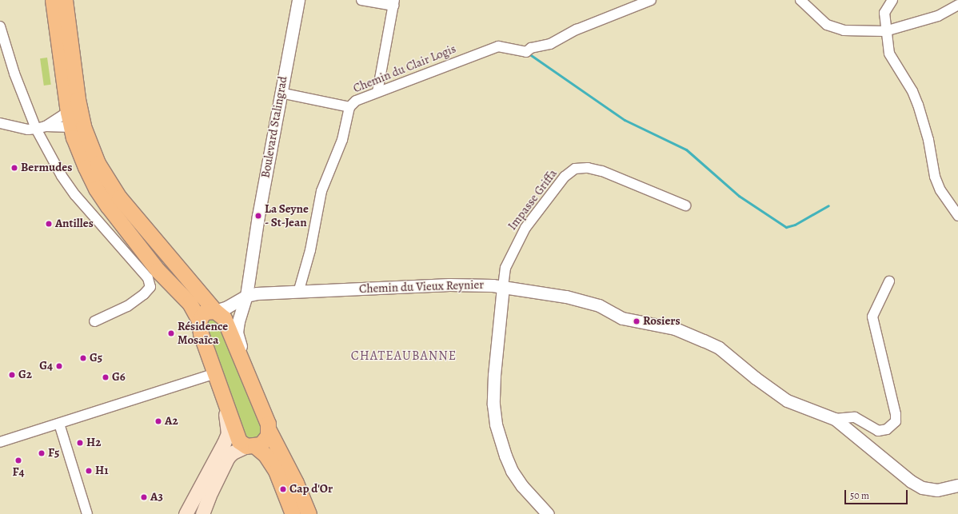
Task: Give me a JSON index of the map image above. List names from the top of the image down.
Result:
{
  "streets": {
    "street": [
      "Chemin du Clair Logis",
      "Boulevard Stalingrad",
      "Impasse Griffa",
      "Chemin du Vieux Reynier"
    ]
  },
  "crossings": [
    ["Chemin du Clair Logis", "Chemin du Vieux Reynier"],
    ["Boulevard Stalingrad", "Chemin du Vieux Reynier"],
    ["Impasse Griffa", "Chemin du Vieux Reynier"]
  ],
  "districts": ["CHATEAUBANNE"],
  "places": [
    "Bermudes",
    "La Seyne - St-Jean",
    "Antilles",
    "Rosiers",
    "Résidence Mosaïca",
    "G5",
    "G4",
    "G2",
    "G6",
    "A2",
    "H2",
    "F5",
    "F4",
    "H1",
    "Cap d'Or",
    "A3"
  ],
  "scale_bar": "50 m"
}
